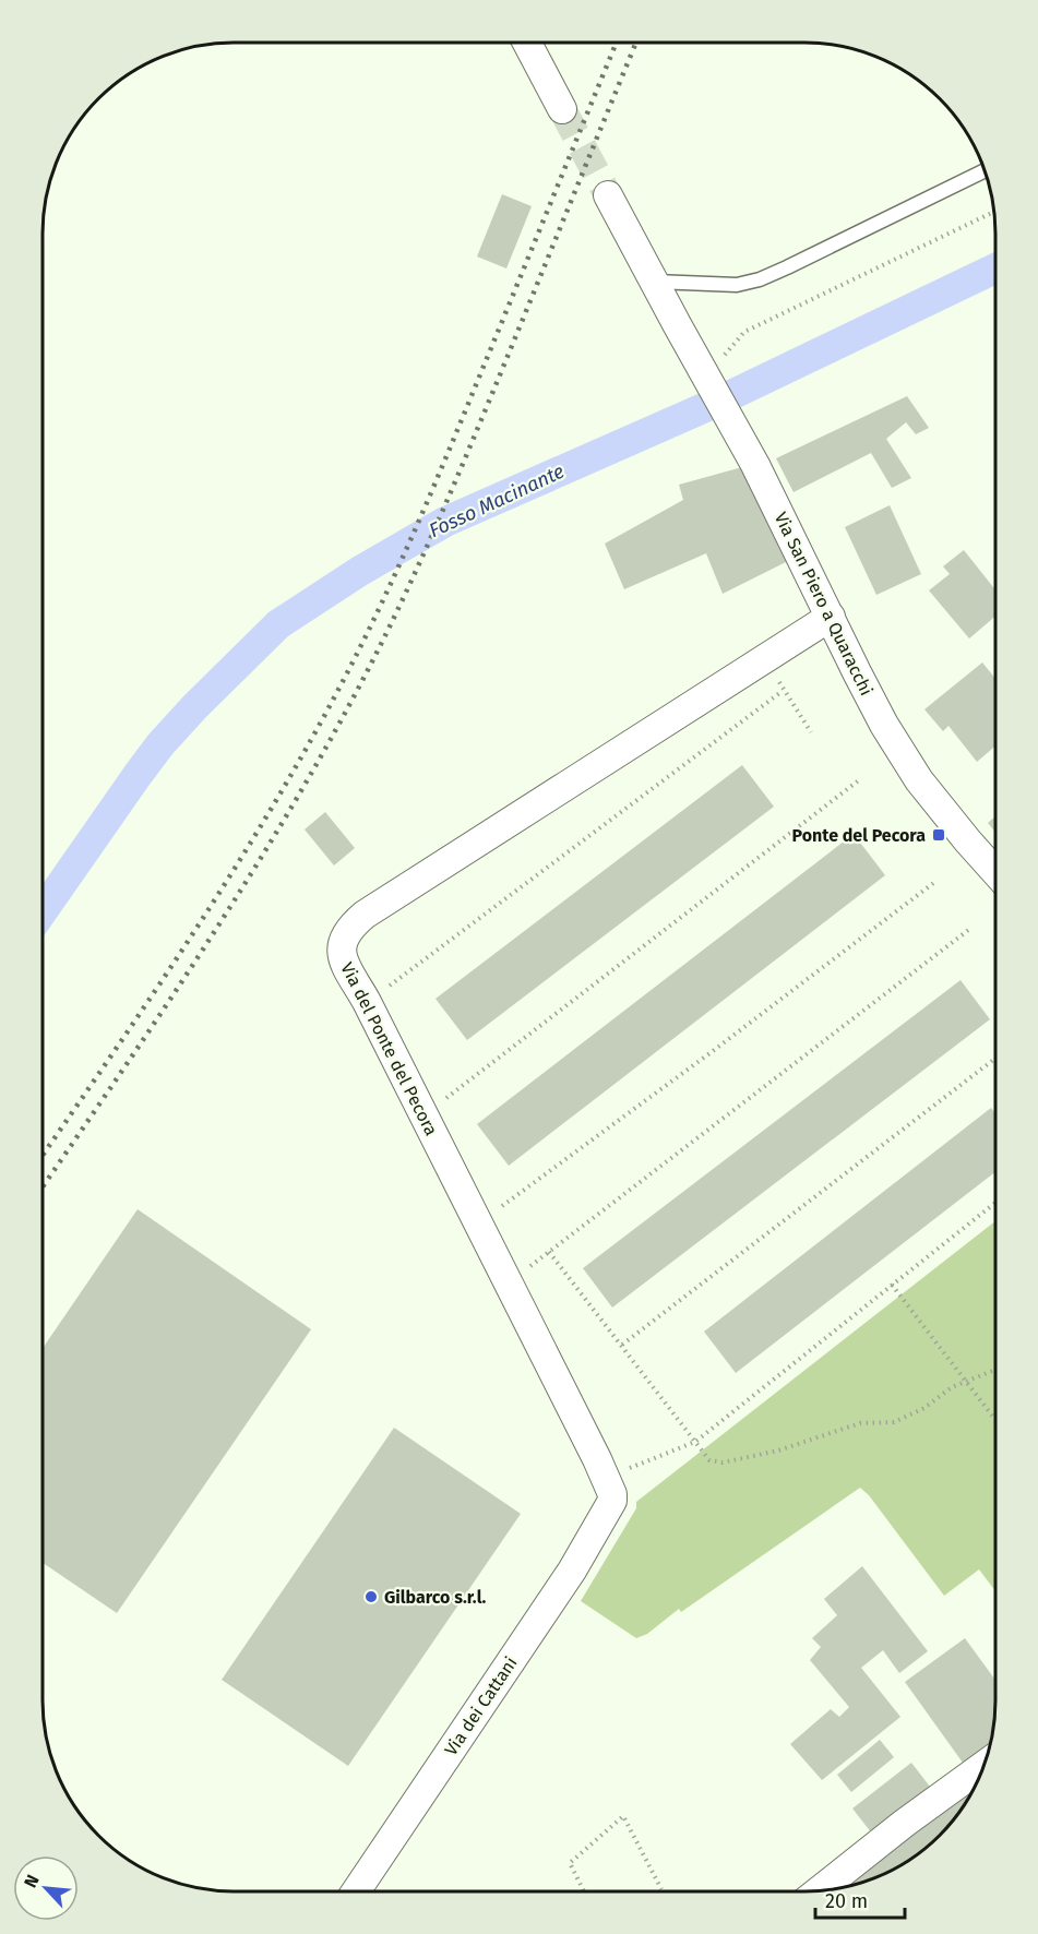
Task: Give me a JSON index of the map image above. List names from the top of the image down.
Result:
{
  "streets": {
    "street": ["Via San Piero a Quaracchi", "Via del Ponte del Pecora", "Via dei Cattani"]
  },
  "crossings": [
    ["Via San Piero a Quaracchi", "Via del Ponte del Pecora"],
    ["Via del Ponte del Pecora", "Via dei Cattani"]
  ],
  "water": ["Fosso Macinante"],
  "places": {
    "transit": ["Ponte del Pecora"],
    "other": ["Gilbarco s.r.l."]
  },
  "scale_bar": "20 m",
  "north": "top left"
}
